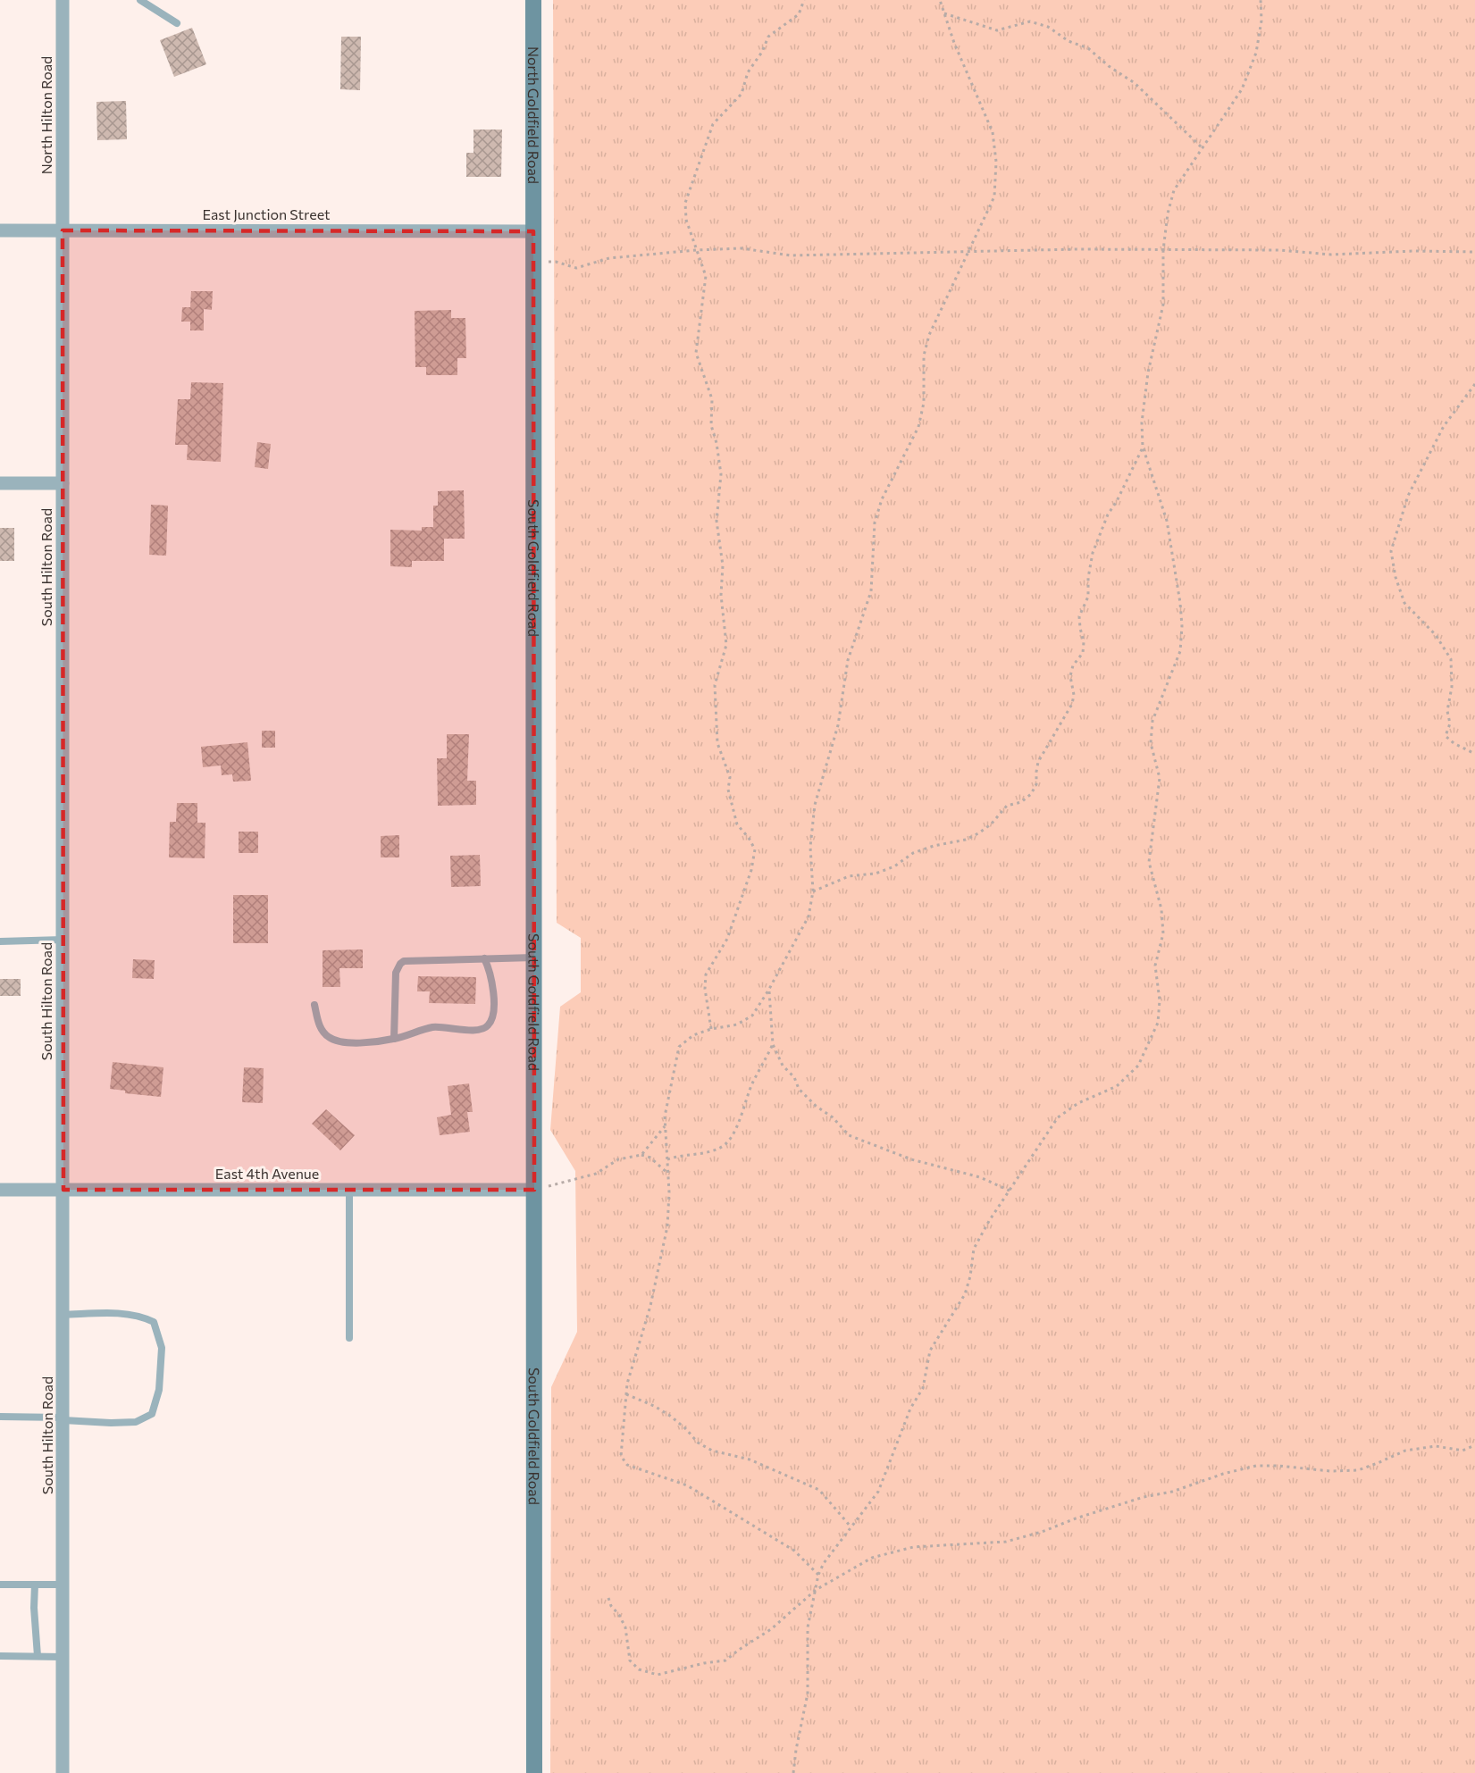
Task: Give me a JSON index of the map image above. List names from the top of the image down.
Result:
{
  "streets": {
    "main road": ["North Goldfield Road", "South Goldfield Road"],
    "street": [
      "North Hilton Road",
      "East Junction Street",
      "South Hilton Road",
      "East 4th Avenue"
    ]
  },
  "crossings": [
    ["North Hilton Road", "East Junction Street"],
    ["North Hilton Road", "South Hilton Road"],
    ["North Goldfield Road", "East Junction Street"],
    ["North Goldfield Road", "South Goldfield Road"],
    ["East Junction Street", "South Hilton Road"],
    ["East Junction Street", "South Goldfield Road"],
    ["South Hilton Road", "East 4th Avenue"],
    ["South Goldfield Road", "East 4th Avenue"]
  ]
}
